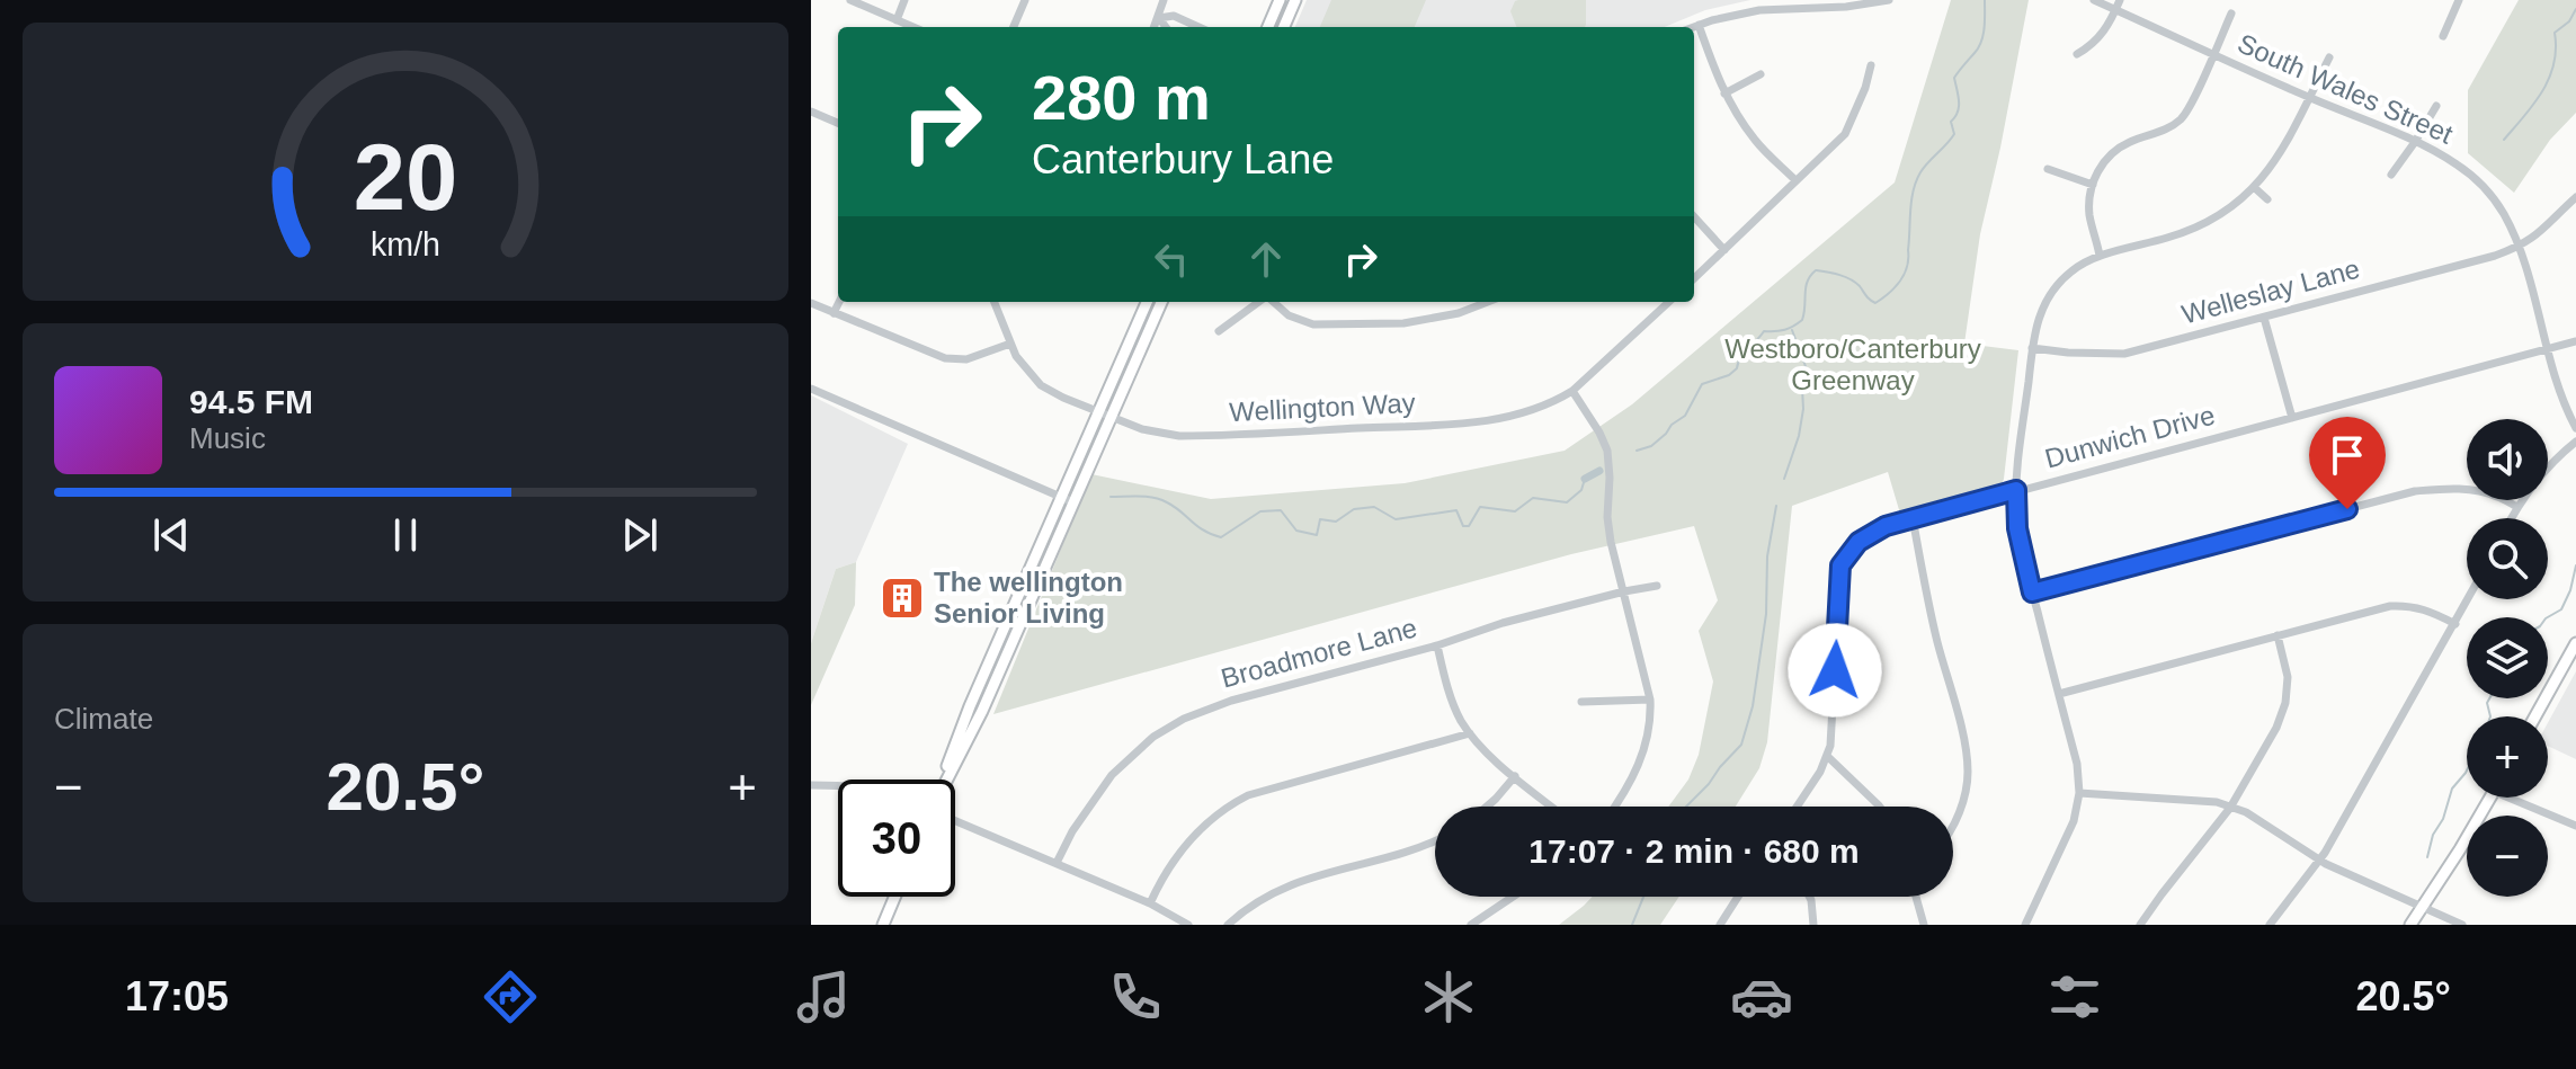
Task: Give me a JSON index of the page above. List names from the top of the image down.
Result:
{
  "streets": {
    "street": [
      "South Wales Street",
      "Welleslay Lane",
      "Wellington Way",
      "Dunwich Drive",
      "Broadmore Lane"
    ]
  },
  "crossings": [
    ["South Wales Street", "Welleslay Lane"],
    ["South Wales Street", "Dunwich Drive"]
  ],
  "parks": ["Westboro/Canterbury Greenway"],
  "places": {
    "building": ["The wellington Senior Living"]
  },
  "page": {
    "turn": ["280 m", "Canterbury Lane"],
    "song": ["94.5 FM", "Music"],
    "map_buttons": ["+", "−"],
    "tile": "Climate",
    "heat": ["−", "20.5°", "+"],
    "limit": "30",
    "trip": "17:07 · 2 min · 680 m",
    "tabs": ["17:05", "20.5°"],
    "gauge": ["20", "km/h"]
  }
}
